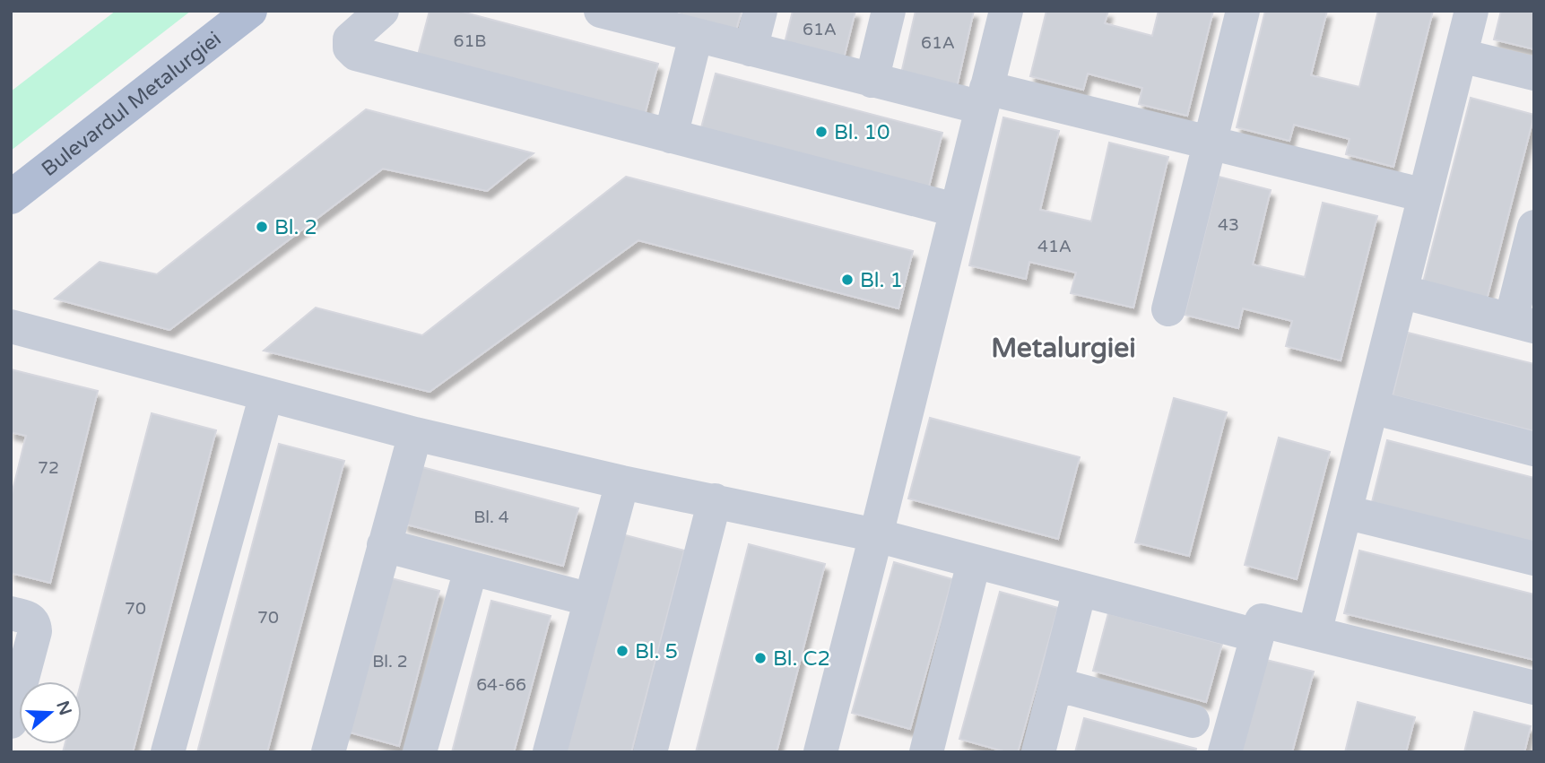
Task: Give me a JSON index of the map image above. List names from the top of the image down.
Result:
{
  "streets": {
    "main road": ["Bulevardul Metalurgiei"]
  },
  "districts": ["Metalurgiei"],
  "places": [
    "Bl. 10",
    "Bl. 2",
    "Bl. 1",
    "Bl. 5",
    "Bl. C2"
  ],
  "house_numbers": [
    "61A",
    "61B",
    "61A",
    "43",
    "41A",
    "72",
    "Bl. 4",
    "70",
    "70",
    "Bl. 2",
    "64-66"
  ],
  "north": "right"
}
